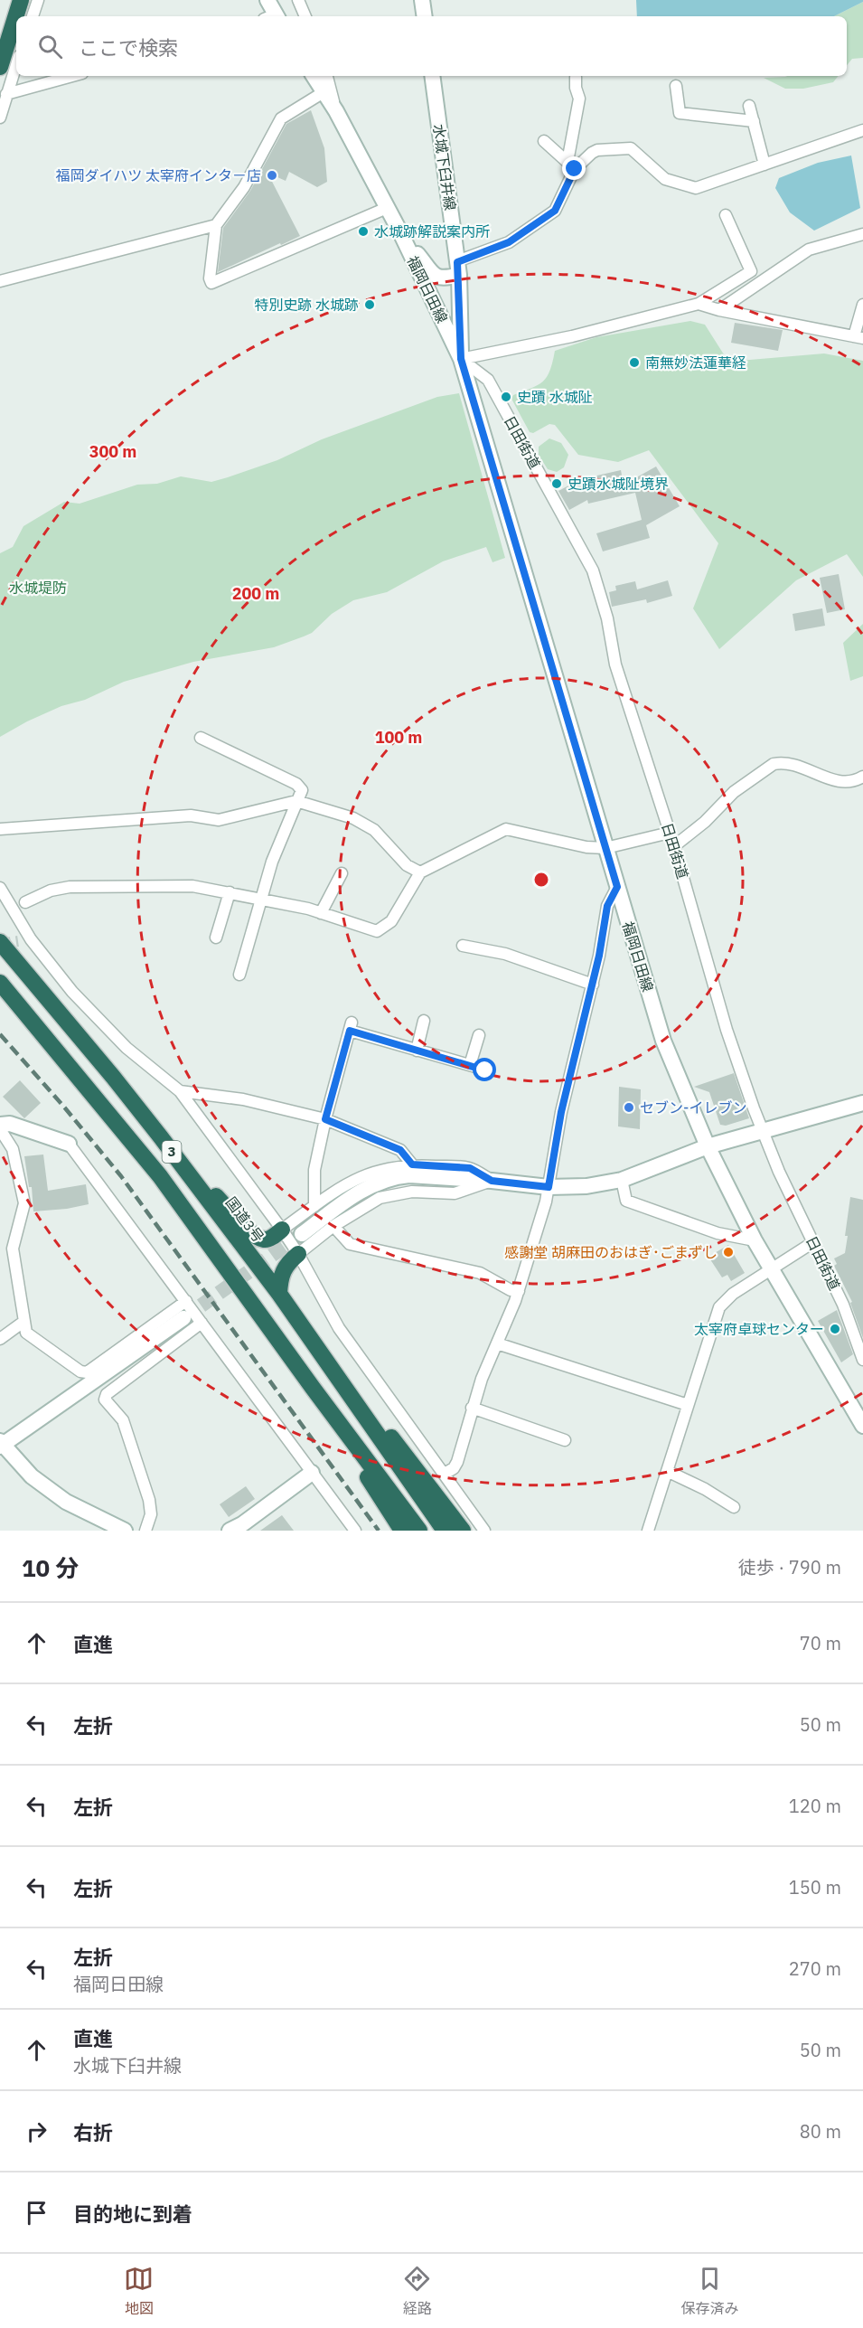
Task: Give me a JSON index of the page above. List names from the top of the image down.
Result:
{
  "streets": {
    "highway": ["3", "国道3号"],
    "main road": ["水城下臼井線", "福岡日田線"],
    "street": ["日田街道"]
  },
  "crossings": [
    ["水城下臼井線", "福岡日田線"],
    ["水城下臼井線", "日田街道"],
    ["福岡日田線", "日田街道"],
    ["3", "国道3号"]
  ],
  "parks": ["水城堤防"],
  "places": [
    "福岡ダイハツ 太宰府インタ－店",
    "水城跡解説案内所",
    "特別史跡 水城跡",
    "南無妙法蓮華経",
    "史蹟 水城阯",
    "史蹟水城阯境界",
    "セブン-イレブン",
    "感謝堂 胡麻田のおはぎ･ごまずし",
    "太宰府卓球センター"
  ],
  "page": {
    "search": "ここで検索",
    "heading": ["10 分", "徒歩 · 790 m"],
    "list": [
      ["直進", "70 m"],
      ["左折", "50 m"],
      ["左折", "120 m"],
      ["左折", "150 m"],
      ["左折", "福岡日田線", "270 m"],
      ["直進", "水城下臼井線", "50 m"],
      ["右折", "80 m"],
      "目的地に到着"
    ],
    "nav": ["地図", "経路", "保存済み"]
  },
  "rings": ["300 m", "200 m", "100 m"]
}
